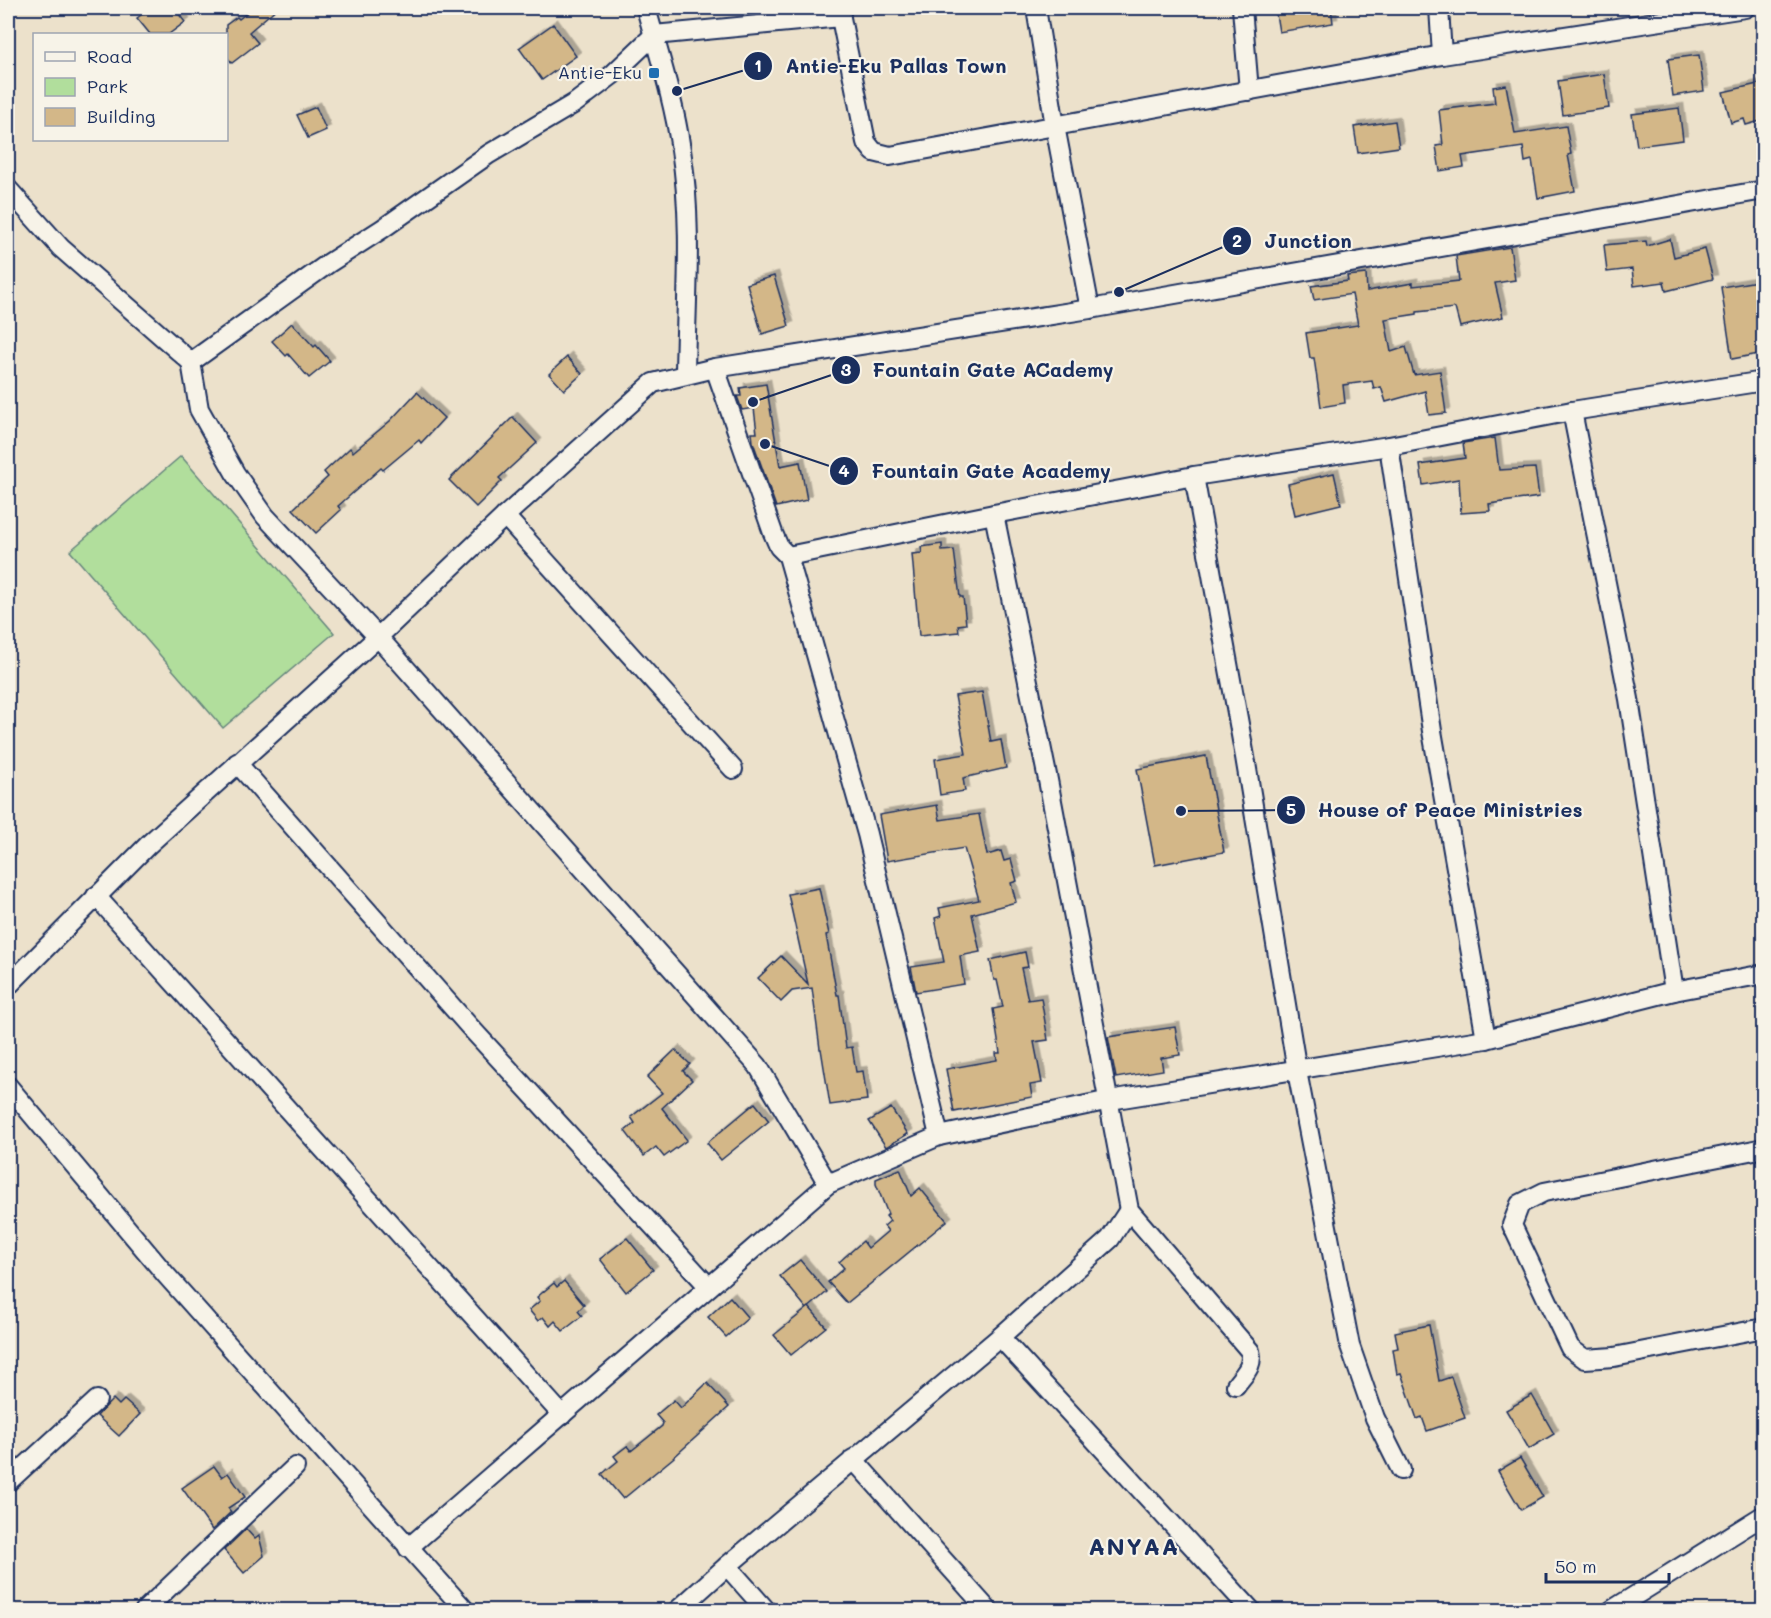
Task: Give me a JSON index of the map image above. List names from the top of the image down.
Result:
{
  "districts": ["ANYAA"],
  "places": {
    "transit": ["Antie-Eku"],
    "other": [
      "Antie-Eku Pallas Town",
      "Junction",
      "Fountain Gate ACademy",
      "Fountain Gate Academy",
      "House of Peace Ministries"
    ]
  },
  "legend": ["Road", "Park", "Building"],
  "scale_bar": "50 m"
}
